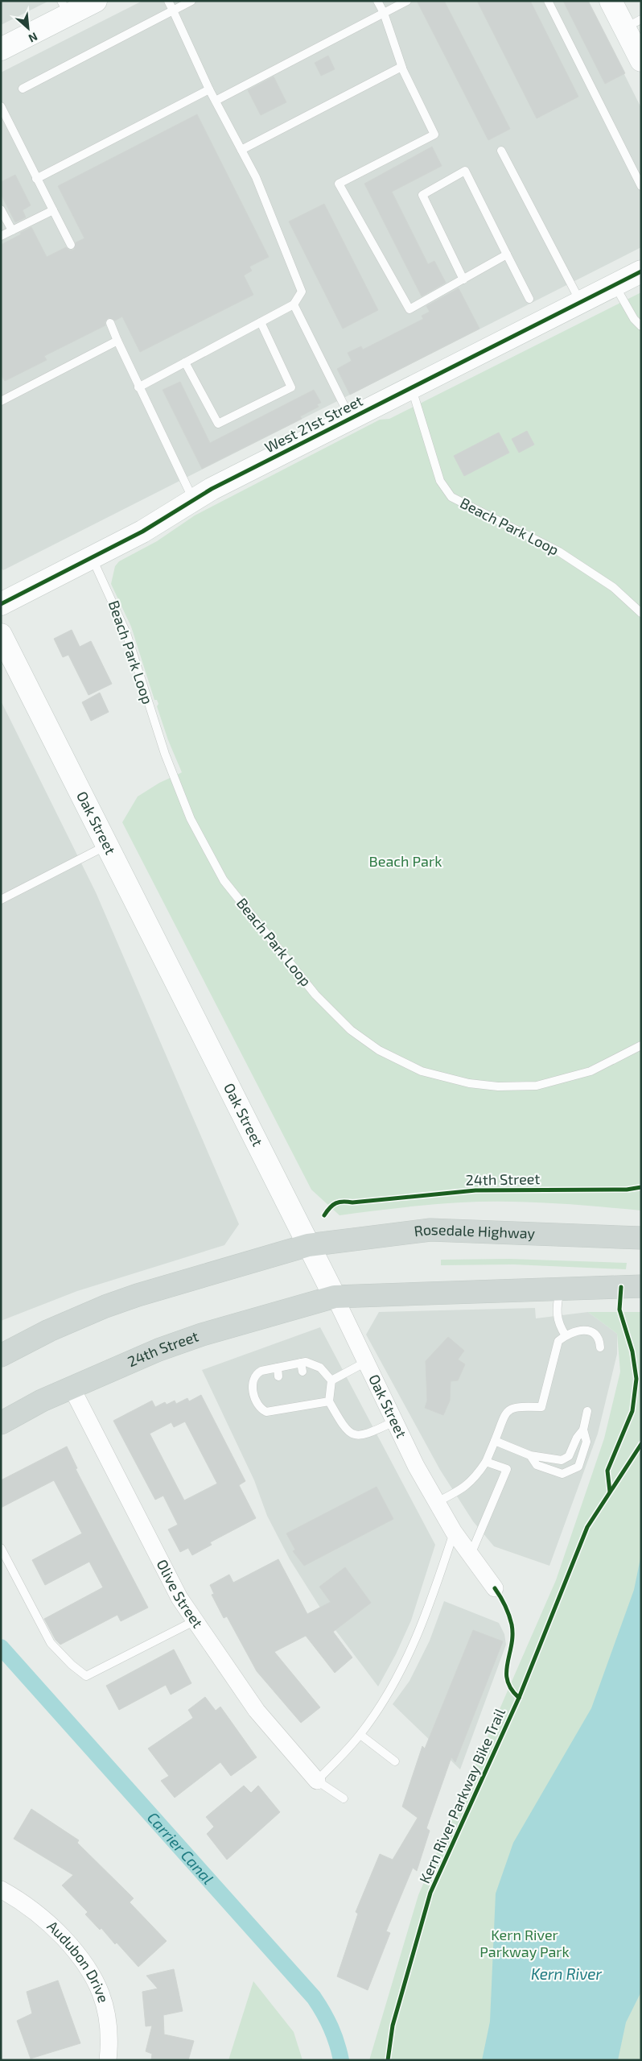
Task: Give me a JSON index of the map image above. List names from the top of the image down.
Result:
{
  "streets": {
    "main road": ["24th Street", "Rosedale Highway"],
    "street": [
      "West 21st Street",
      "Oak Street",
      "Olive Street",
      "Audubon Drive"
    ],
    "lane": ["Beach Park Loop"],
    "cycle path": ["Kern River Parkway Bike Trail"]
  },
  "crossings": [
    ["West 21st Street", "Beach Park Loop"],
    ["Oak Street", "24th Street"],
    ["Oak Street", "Rosedale Highway"],
    ["24th Street", "Olive Street"]
  ],
  "water": ["Carrier Canal", "Kern River"],
  "parks": ["Beach Park", "Kern River Parkway Park"],
  "north": "bottom right"
}
